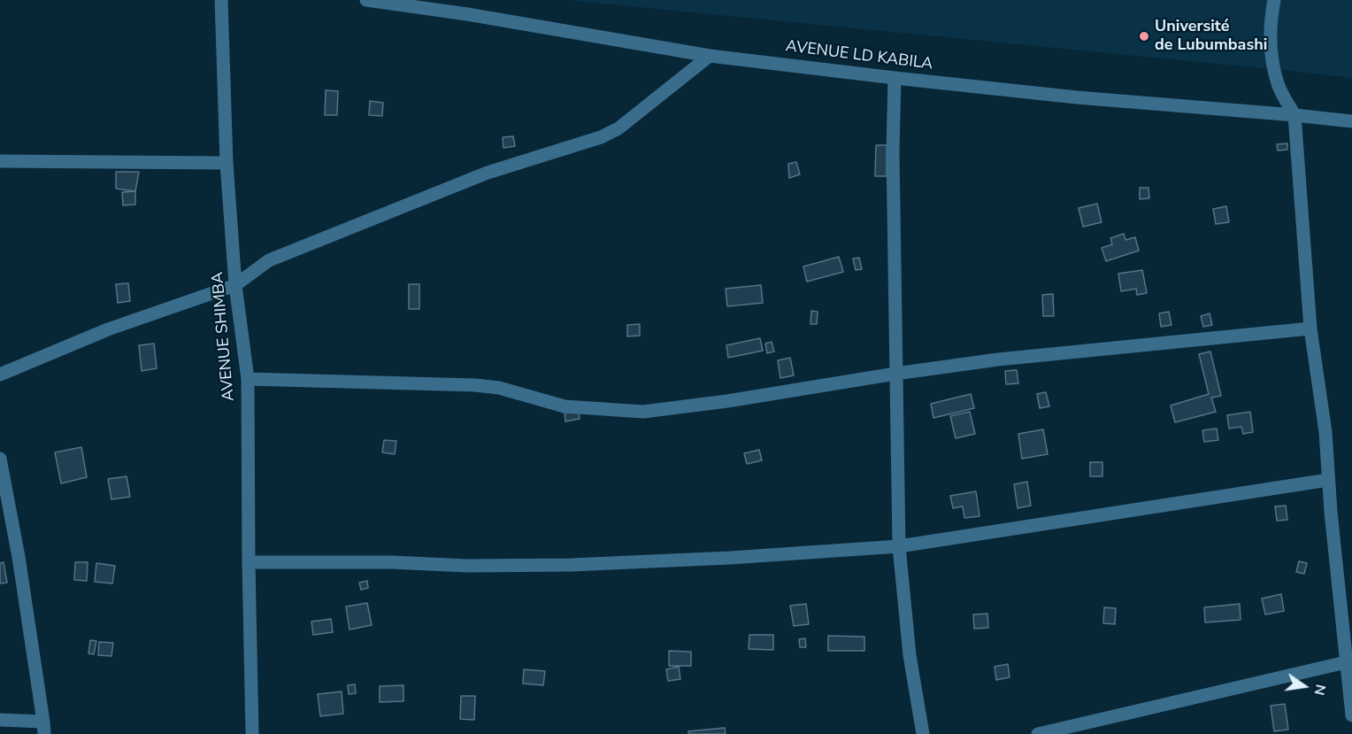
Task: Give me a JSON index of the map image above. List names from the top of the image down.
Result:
{
  "streets": {
    "street": ["AVENUE LD KABILA", "AVENUE SHIMBA"]
  },
  "places": ["Université de Lubumbashi"],
  "north": "right"
}
